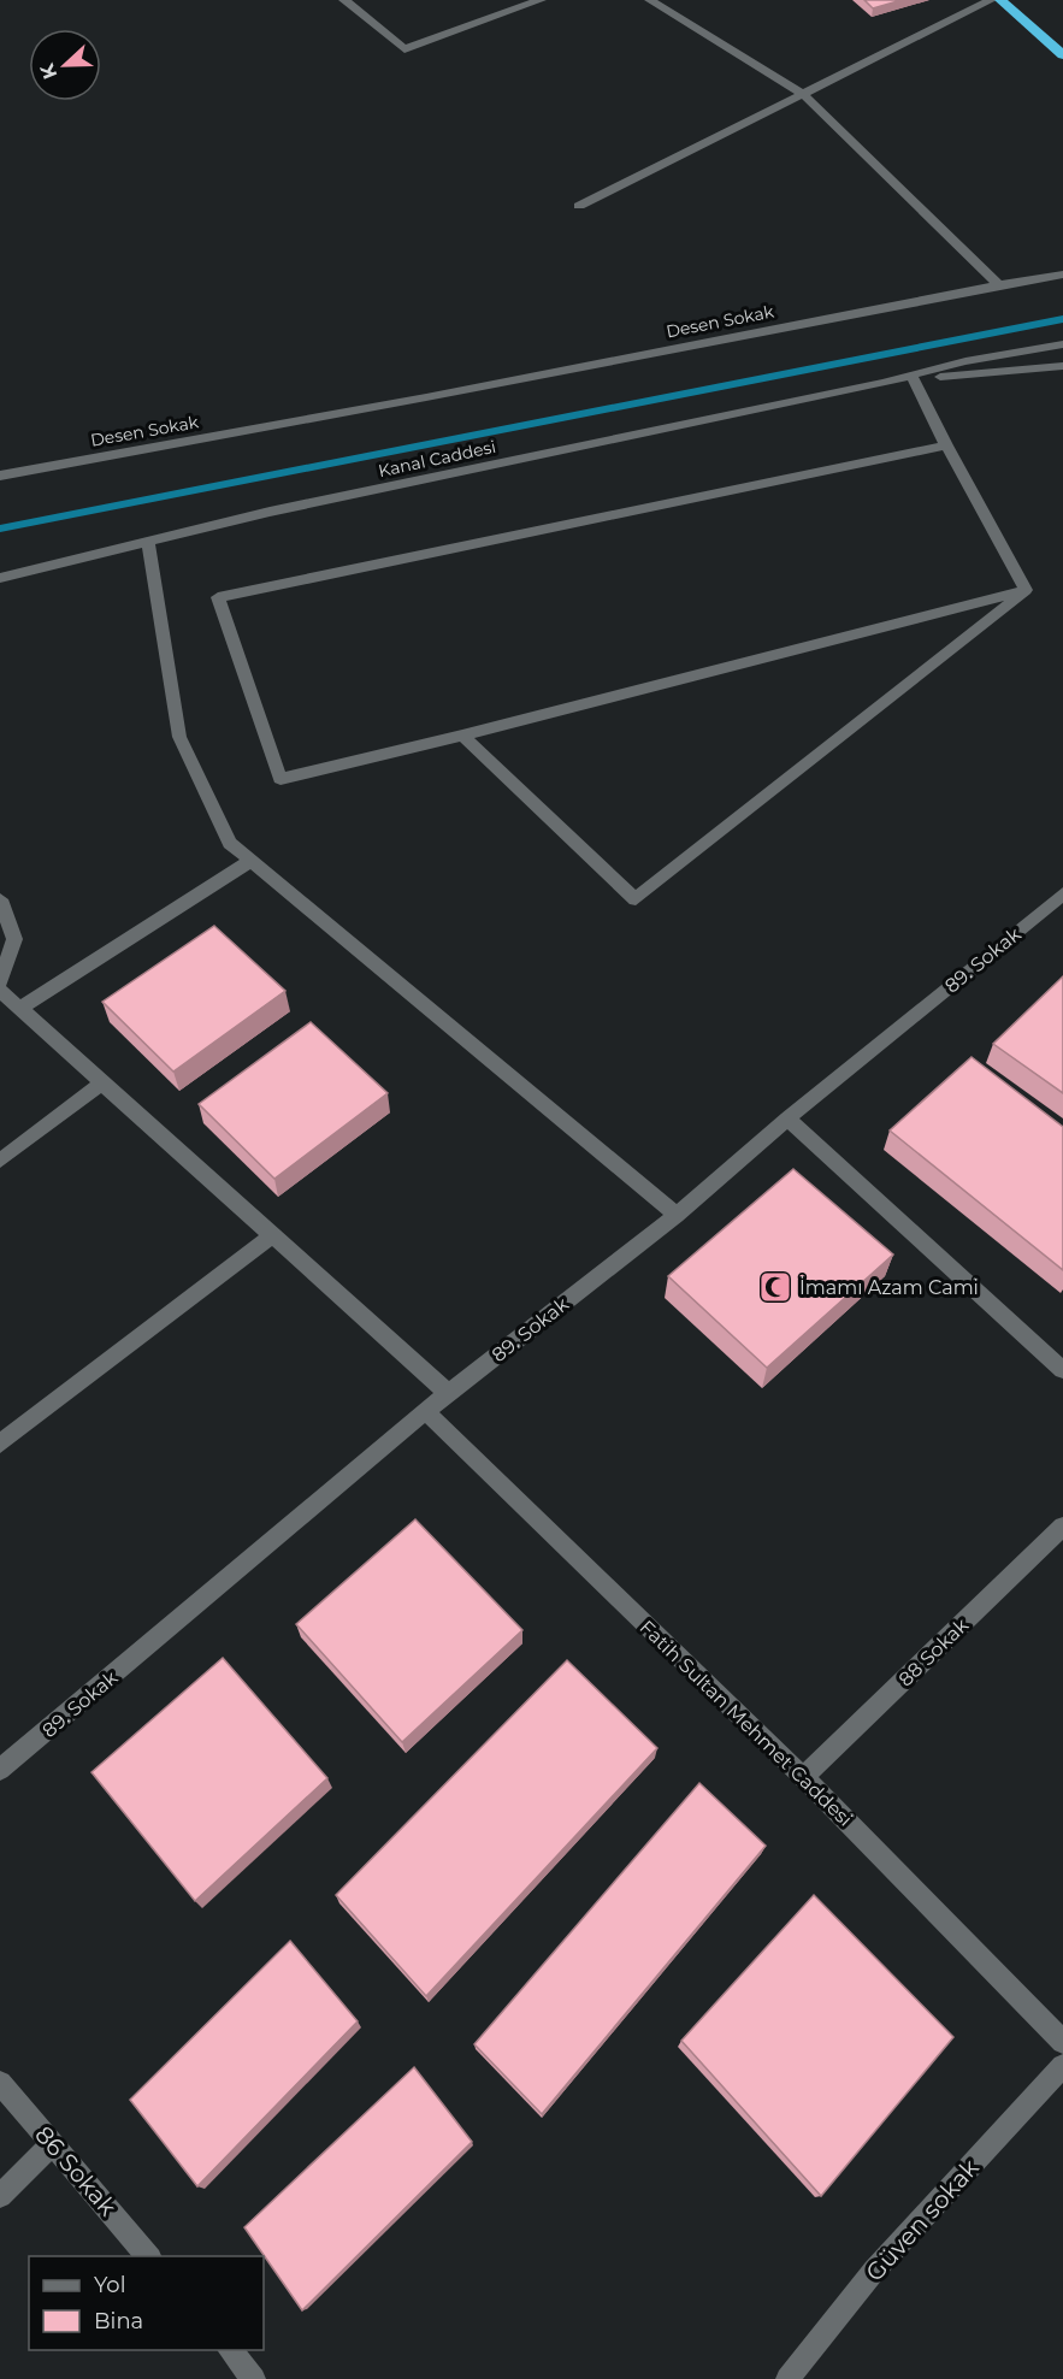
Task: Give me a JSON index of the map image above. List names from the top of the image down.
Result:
{
  "streets": {
    "street": [
      "Desen Sokak",
      "Kanal Caddesi",
      "89. Sokak",
      "88 Sokak",
      "Fatih Sultan Mehmet Caddesi",
      "86 Sokak",
      "Güven sokak"
    ]
  },
  "crossings": [
    ["89. Sokak", "Fatih Sultan Mehmet Caddesi"],
    ["88 Sokak", "Fatih Sultan Mehmet Caddesi"]
  ],
  "places": {
    "mosque": ["İmamı Azam Cami"]
  },
  "legend": ["Yol", "Bina"],
  "north": "left"
}
